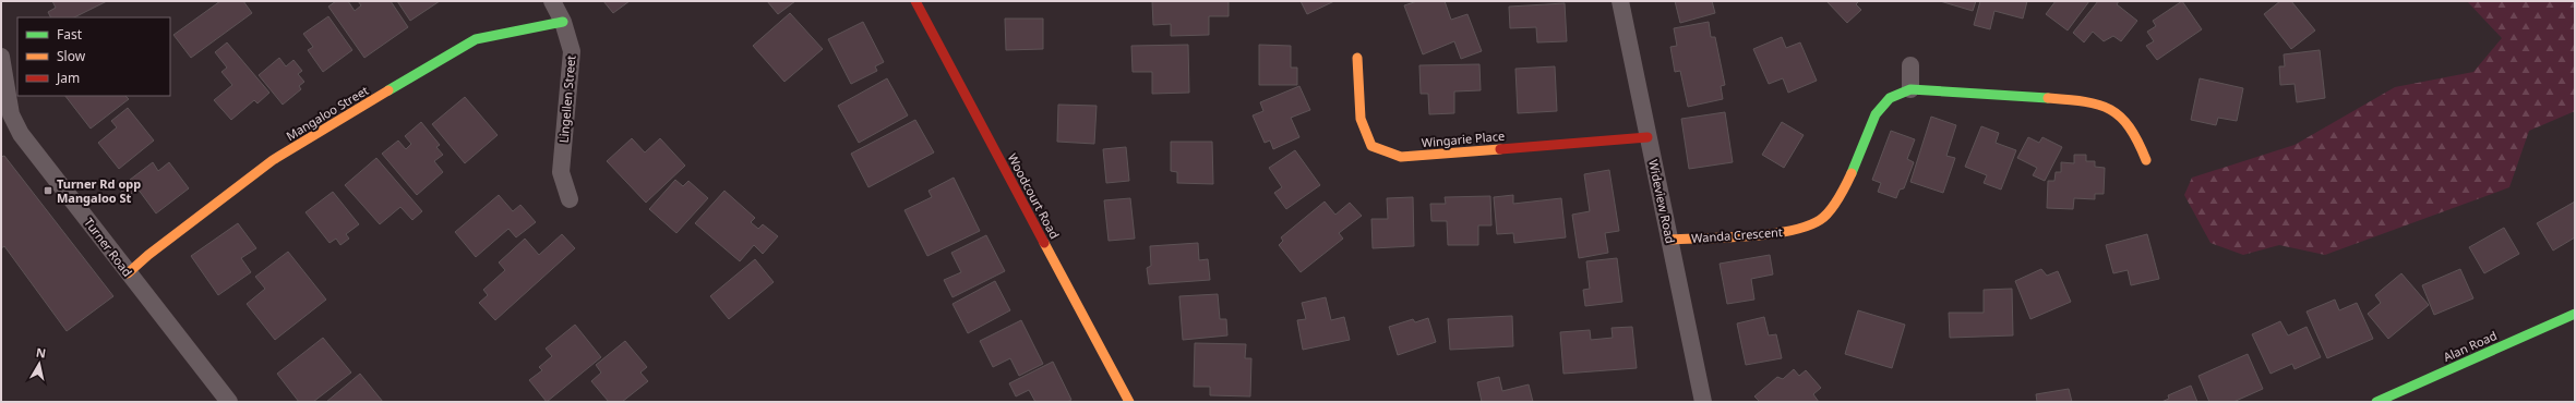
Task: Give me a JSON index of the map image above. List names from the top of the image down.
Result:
{
  "streets": {
    "street": [
      "Lingellen Street",
      "Mangaloo Street",
      "Wingarie Place",
      "Woodcourt Road",
      "Wideview Road",
      "Wanda Crescent",
      "Turner Road",
      "Alan Road"
    ]
  },
  "crossings": [
    ["Lingellen Street", "Mangaloo Street"],
    ["Mangaloo Street", "Turner Road"],
    ["Wingarie Place", "Wideview Road"],
    ["Wideview Road", "Wanda Crescent"]
  ],
  "places": {
    "transit": ["Turner Rd opp Mangaloo St"]
  },
  "legend": ["Fast", "Slow", "Jam"],
  "north": "top"
}
